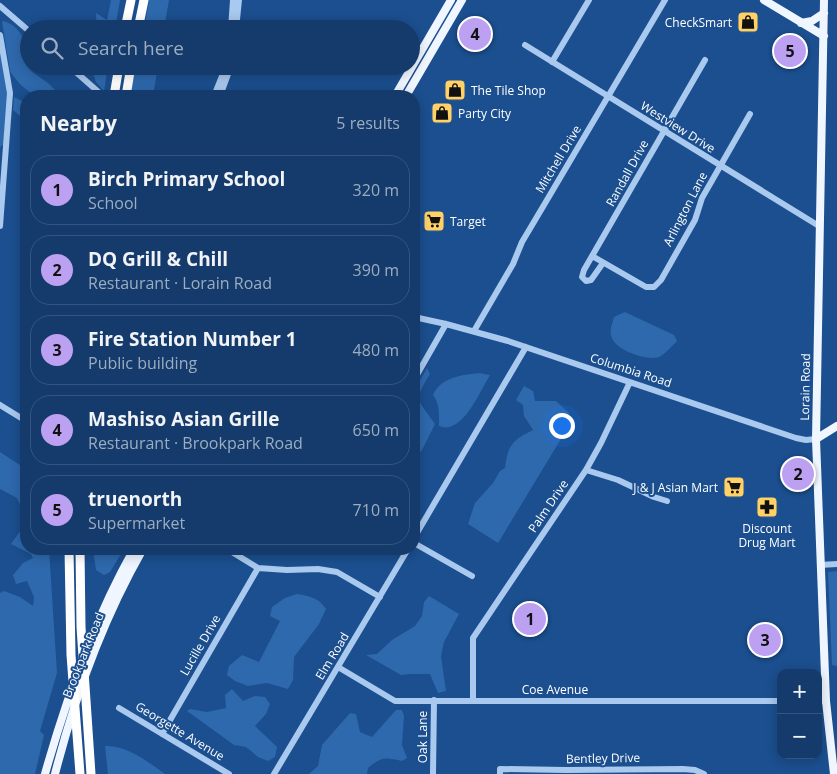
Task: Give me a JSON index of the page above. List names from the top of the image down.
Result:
{
  "streets": {
    "main road": ["Lorain Road", "Brookpark Road"],
    "street": [
      "Westview Drive",
      "Mitchell Drive",
      "Randall Drive",
      "Arlington Lane",
      "Columbia Road",
      "Palm Drive",
      "Lucille Drive",
      "Elm Road",
      "Coe Avenue",
      "Georgette Avenue",
      "Oak Lane",
      "Bentley Drive"
    ]
  },
  "crossings": [
    ["Westview Drive", "Mitchell Drive"],
    ["Westview Drive", "Randall Drive"],
    ["Westview Drive", "Arlington Lane"],
    ["Westview Drive", "Lorain Road"],
    ["Mitchell Drive", "Columbia Road"],
    ["Randall Drive", "Arlington Lane"],
    ["Columbia Road", "Lorain Road"],
    ["Columbia Road", "Palm Drive"],
    ["Palm Drive", "Coe Avenue"],
    ["Lucille Drive", "Georgette Avenue"],
    ["Elm Road", "Coe Avenue"],
    ["Coe Avenue", "Oak Lane"]
  ],
  "places": {
    "shop": ["CheckSmart", "The Tile Shop", "Party City"],
    "supermarket": ["Target", "J & J Asian Mart"],
    "pharmacy": ["Discount Drug Mart"]
  },
  "page": {
    "pins": [
      "4",
      "5",
      "2",
      "1",
      "3"
    ],
    "search": "Search here",
    "heading": ["Nearby", "5 results"],
    "list": [
      {
        "mark": "1",
        "name": "Birch Primary School",
        "note": "School",
        "value": "320 m"
      },
      {
        "mark": "2",
        "name": "DQ Grill & Chill",
        "note": "Restaurant · Lorain Road",
        "value": "390 m"
      },
      {
        "mark": "3",
        "name": "Fire Station Number 1",
        "note": "Public building",
        "value": "480 m"
      },
      {
        "mark": "4",
        "name": "Mashiso Asian Grille",
        "note": "Restaurant · Brookpark Road",
        "value": "650 m"
      },
      {
        "mark": "5",
        "name": "truenorth",
        "note": "Supermarket",
        "value": "710 m"
      }
    ],
    "map_buttons": ["+", "−"]
  }
}
